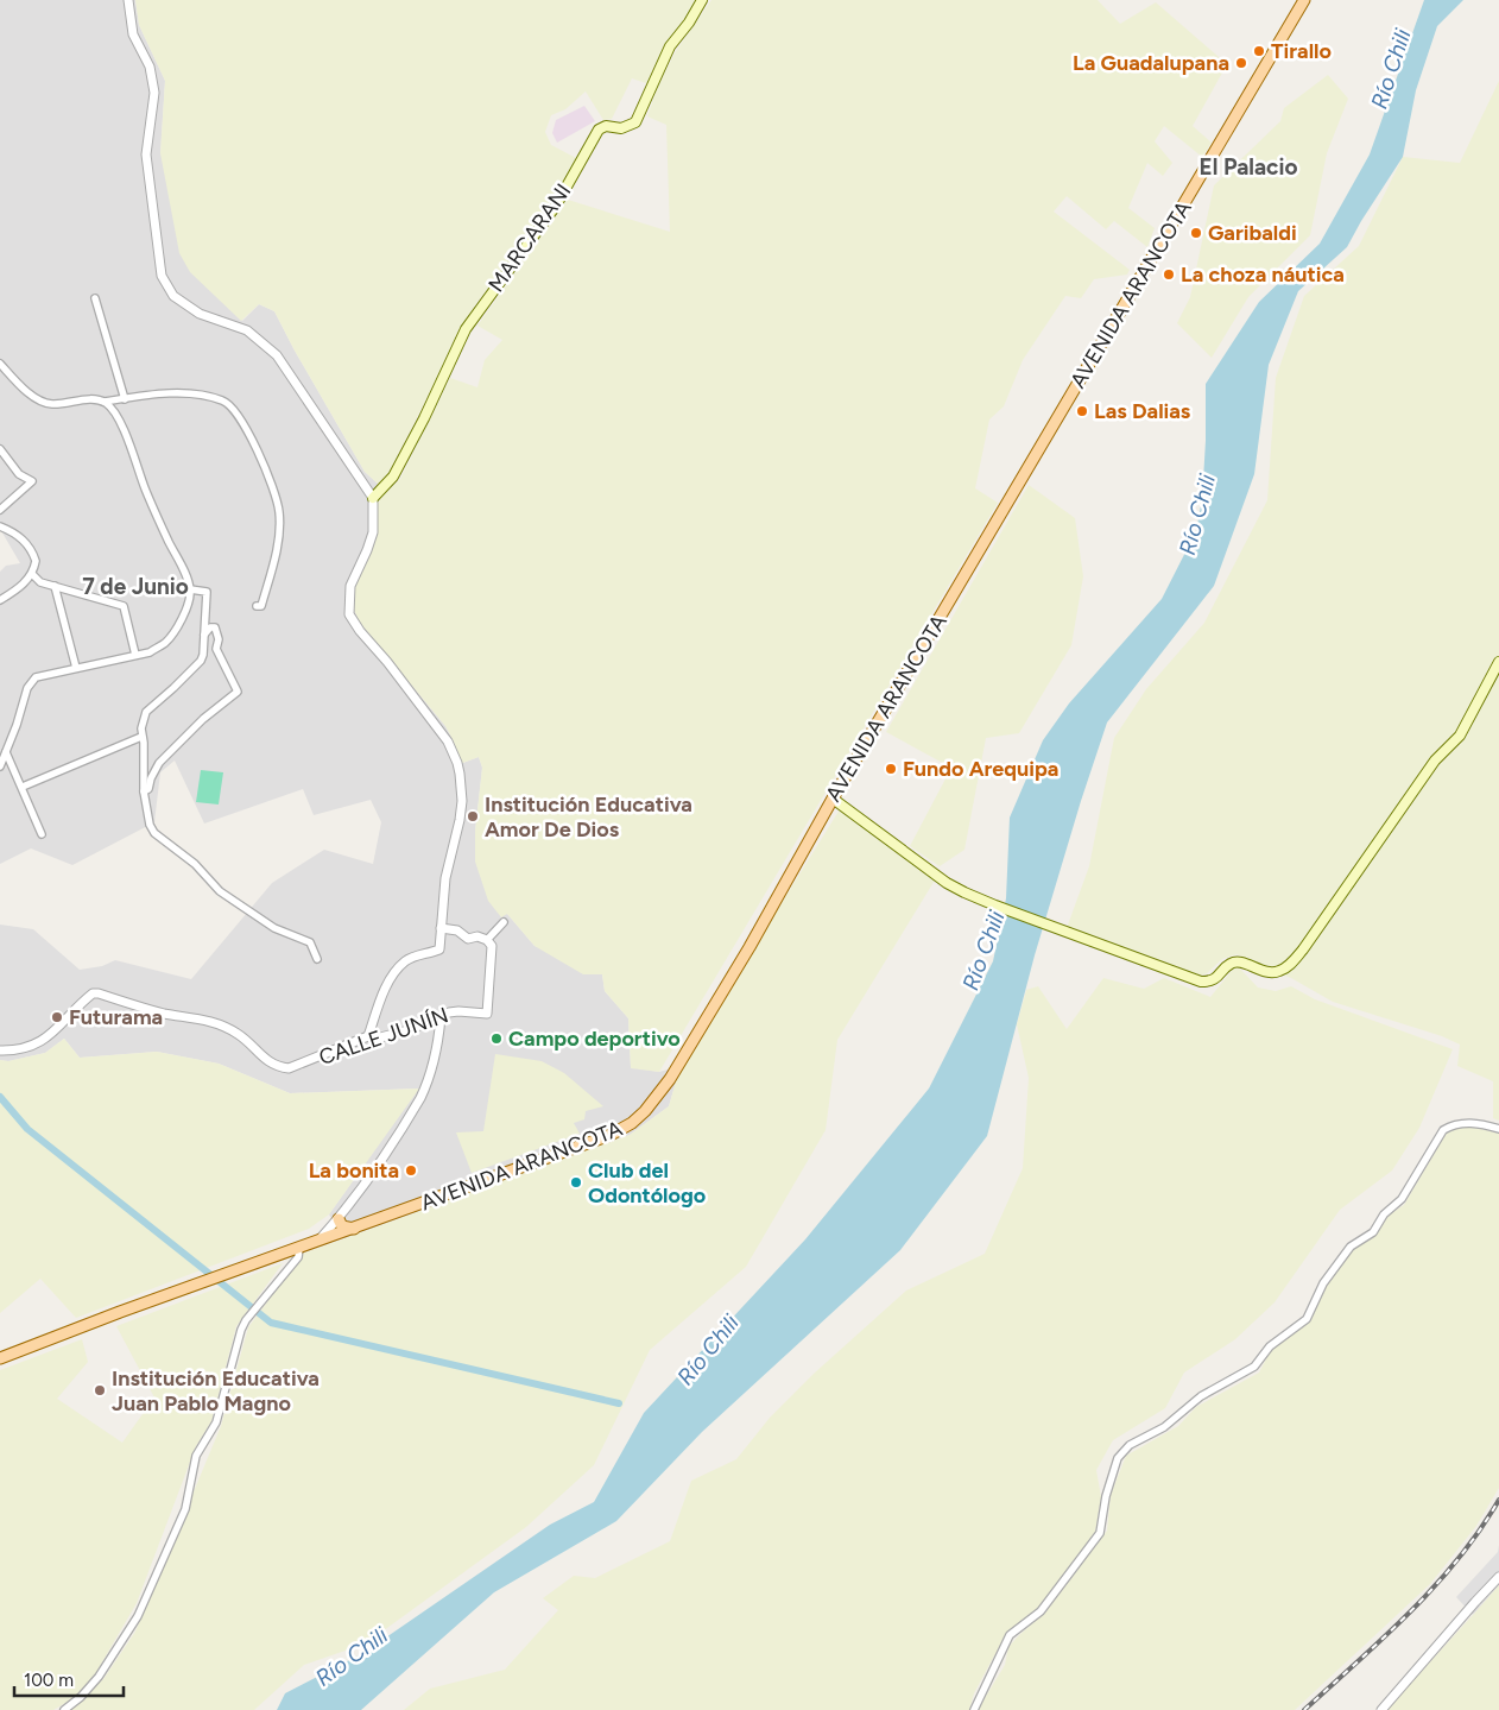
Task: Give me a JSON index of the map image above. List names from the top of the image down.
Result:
{
  "streets": {
    "main road": ["MARCARANI", "AVENIDA ARANCOTA"],
    "street": ["CALLE JUNÍN"]
  },
  "districts": ["El Palacio", "7 de Junio"],
  "water": ["Río Chili"],
  "places": [
    "Tirallo",
    "La Guadalupana",
    "Garibaldi",
    "La choza náutica",
    "Las Dalias",
    "Fundo Arequipa",
    "Institución Educativa Amor De Dios",
    "Futurama",
    "Campo deportivo",
    "La bonita",
    "Club del Odontólogo",
    "Institución Educativa Juan Pablo Magno"
  ],
  "scale_bar": "100 m"
}
